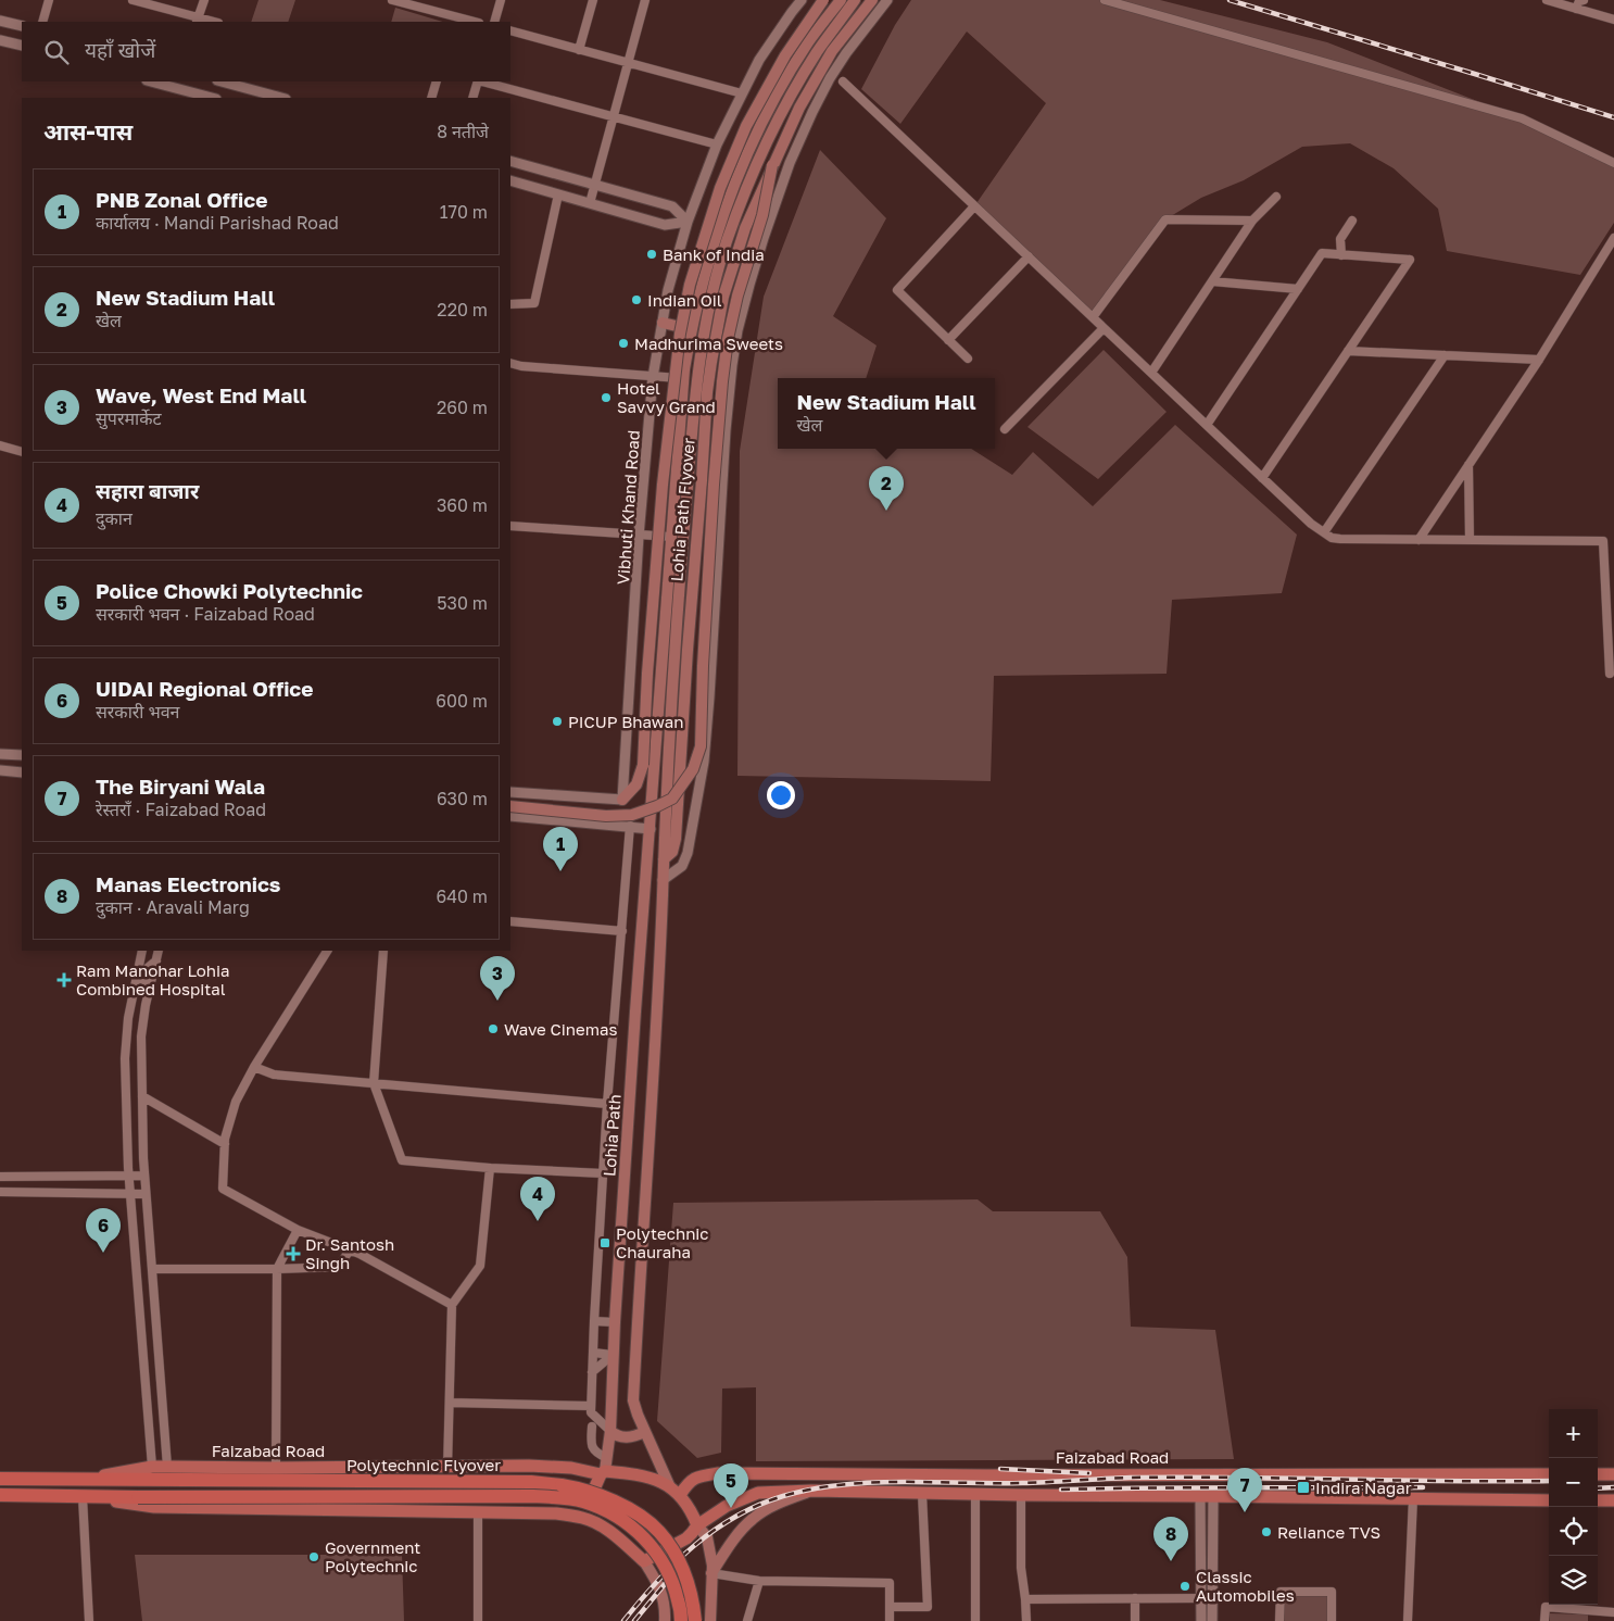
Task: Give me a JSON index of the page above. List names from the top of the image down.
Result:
{
  "streets": {
    "highway": ["Faizabad Road", "Polytechnic Flyover"],
    "main road": ["Lohia Path Flyover", "Lohia Path"],
    "street": ["Vibhuti Khand Road"]
  },
  "crossings": [
    ["Vibhuti Khand Road", "Lohia Path Flyover"],
    ["Lohia Path Flyover", "Lohia Path"],
    ["Lohia Path", "Faizabad Road"],
    ["Faizabad Road", "Polytechnic Flyover"]
  ],
  "places": {
    "other": [
      "Bank of India",
      "Indian Oil",
      "Madhurima Sweets",
      "Hotel Savvy Grand",
      "PICUP Bhawan",
      "Wave Cinemas",
      "Reliance TVS",
      "Government Polytechnic",
      "Classic Automobiles"
    ],
    "health": ["Ram Manohar Lohia Combined Hospital", "Dr. Santosh Singh"],
    "transit": ["Polytechnic Chauraha", "Indira Nagar"]
  },
  "page": {
    "search": "यहाँ खोजें",
    "heading": ["आस-पास", "8 नतीजे"],
    "list": [
      {
        "mark": "1",
        "name": "PNB Zonal Office",
        "note": "कार्यालय · Mandi Parishad Road",
        "value": "170 m"
      },
      {
        "mark": "2",
        "name": "New Stadium Hall",
        "note": "खेल",
        "value": "220 m"
      },
      {
        "mark": "3",
        "name": "Wave, West End Mall",
        "note": "सुपरमार्केट",
        "value": "260 m"
      },
      {
        "mark": "4",
        "name": "सहारा बाजार",
        "note": "दुकान",
        "value": "360 m"
      },
      {
        "mark": "5",
        "name": "Police Chowki Polytechnic",
        "note": "सरकारी भवन · Faizabad Road",
        "value": "530 m"
      },
      {
        "mark": "6",
        "name": "UIDAI Regional Office",
        "note": "सरकारी भवन",
        "value": "600 m"
      },
      {
        "mark": "7",
        "name": "The Biryani Wala",
        "note": "रेस्तराँ · Faizabad Road",
        "value": "630 m"
      },
      {
        "mark": "8",
        "name": "Manas Electronics",
        "note": "दुकान · Aravali Marg",
        "value": "640 m"
      }
    ],
    "popup": ["New Stadium Hall", "खेल"],
    "pins": [
      "2",
      "1",
      "3",
      "4",
      "6",
      "5",
      "7",
      "8"
    ],
    "map_buttons": ["+", "−"]
  }
}
